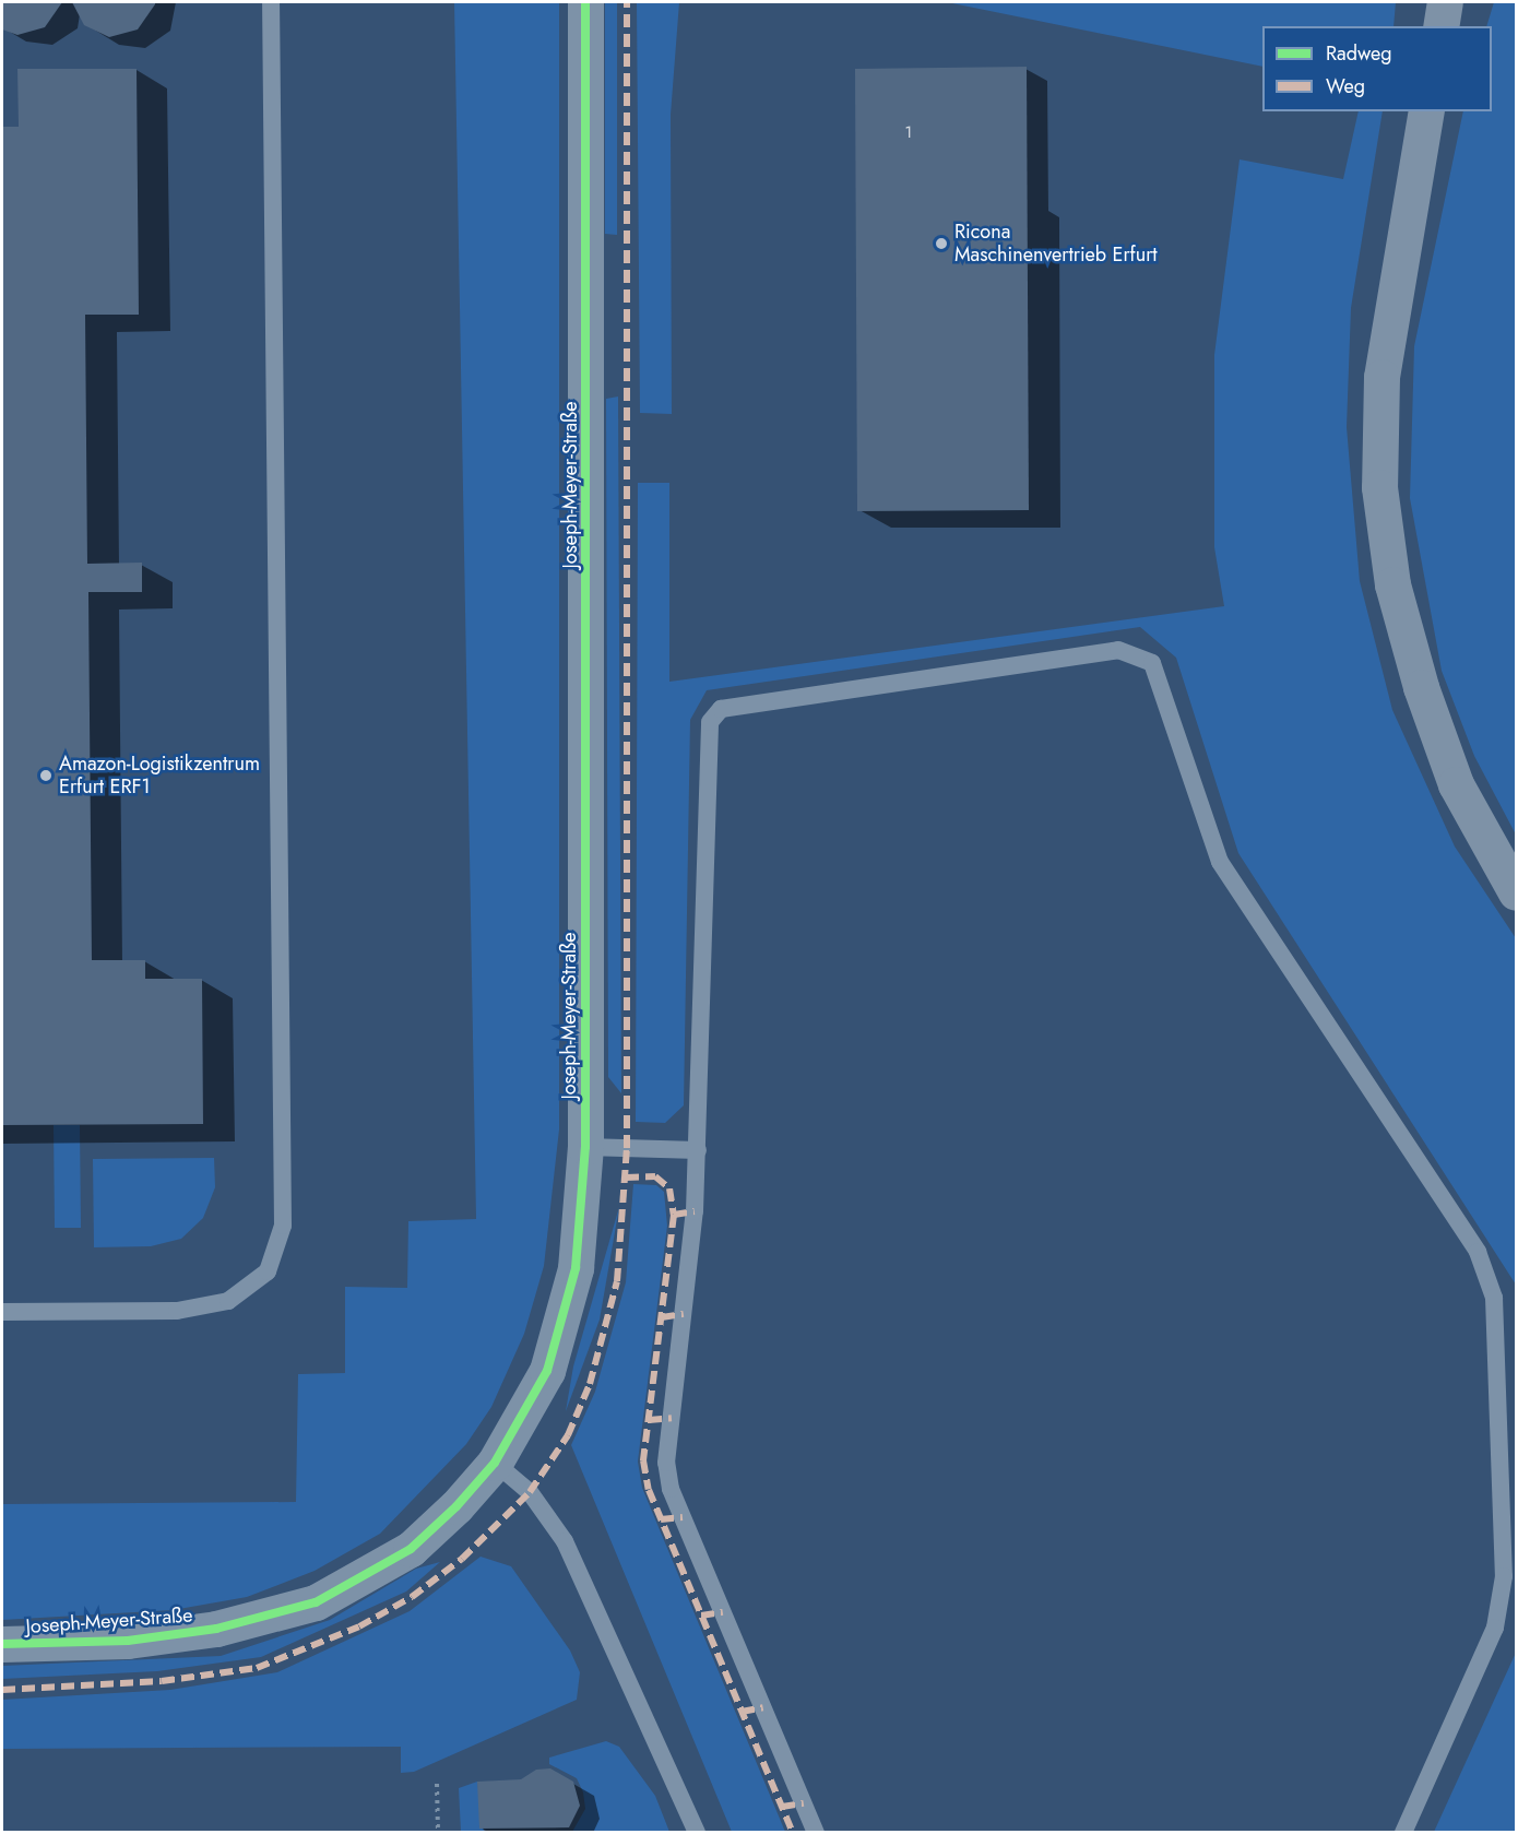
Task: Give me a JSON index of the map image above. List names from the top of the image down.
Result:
{
  "streets": {
    "street": ["Joseph-Meyer-Straße"]
  },
  "places": ["Ricona Maschinenvertrieb Erfurt", "Amazon-Logistikzentrum Erfurt ERF1"],
  "house_numbers": ["1"],
  "legend": ["Radweg", "Weg"]
}
